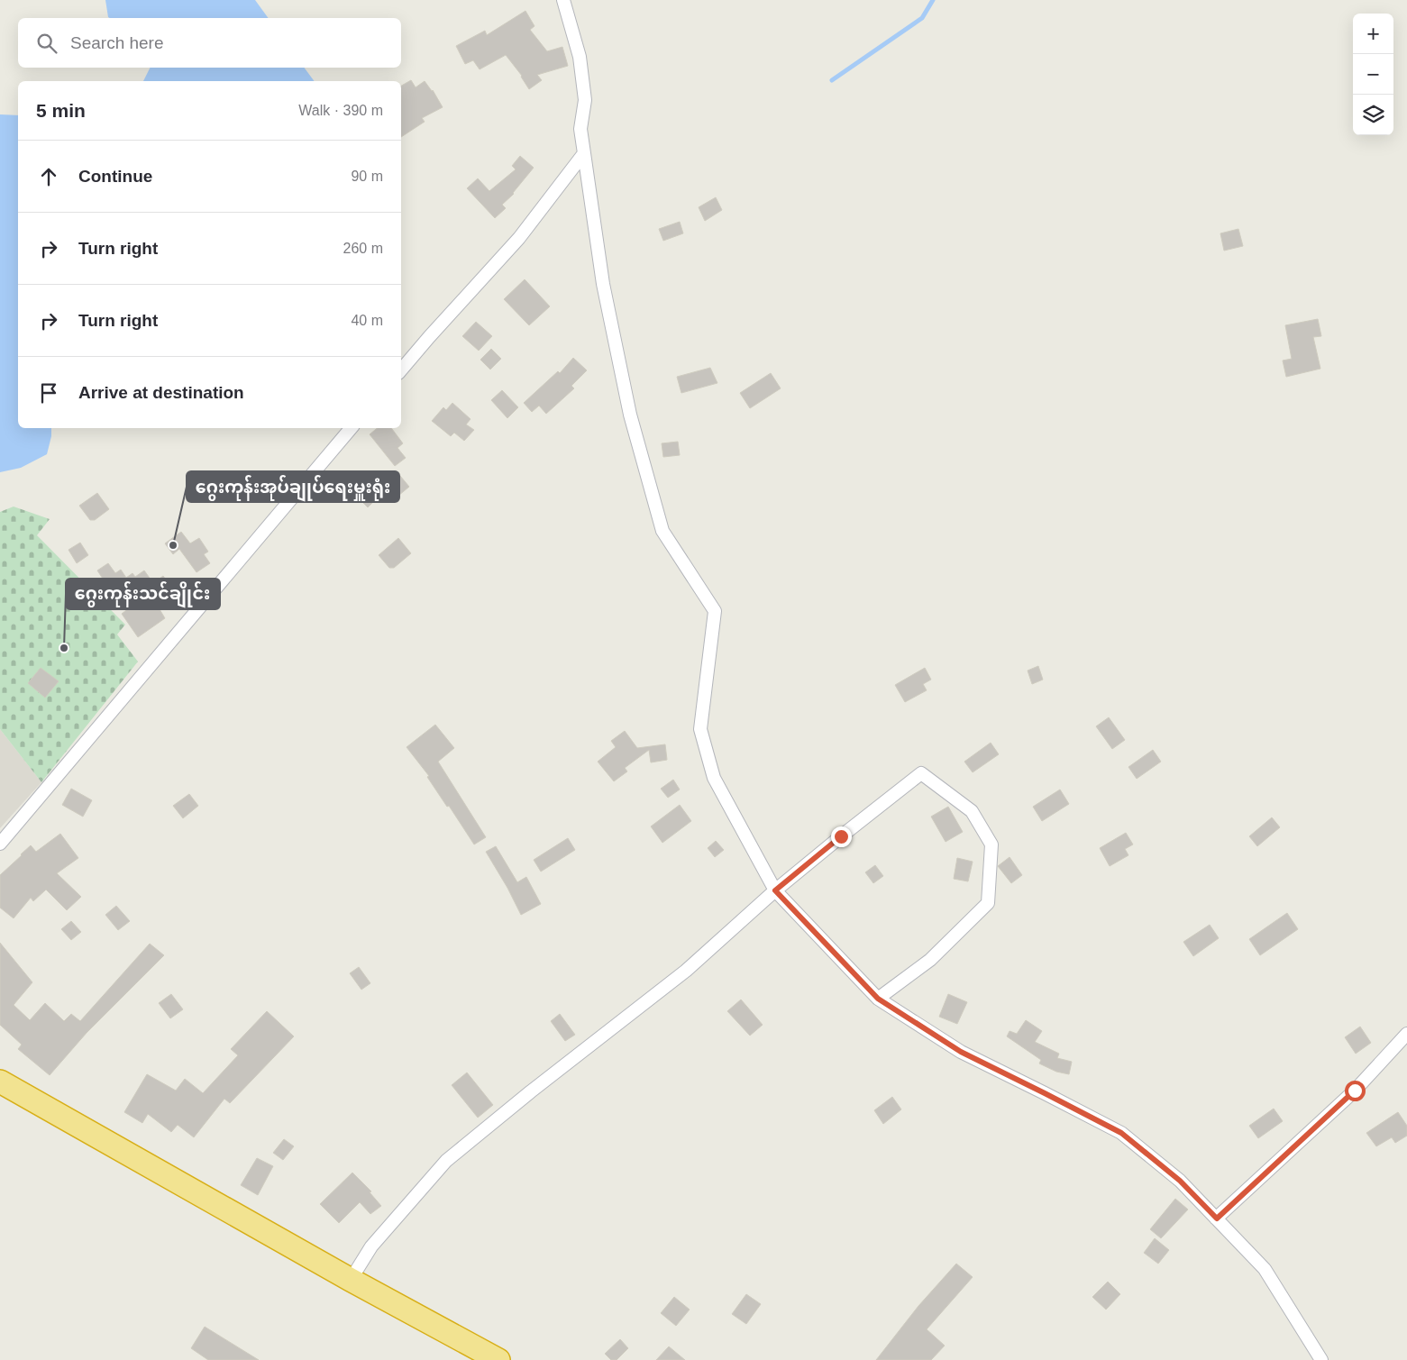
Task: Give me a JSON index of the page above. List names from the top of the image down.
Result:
{
  "places": ["ဂွေးကုန်းအုပ်ချုပ်ရေးမှူးရုံး", "ဂွေးကုန်းသင်ချိုင်း"],
  "page": {
    "map_buttons": ["+", "−"],
    "search": "Search here",
    "heading": ["5 min", "Walk · 390 m"],
    "list": [
      ["Continue", "90 m"],
      ["Turn right", "260 m"],
      ["Turn right", "40 m"],
      "Arrive at destination"
    ]
  }
}
